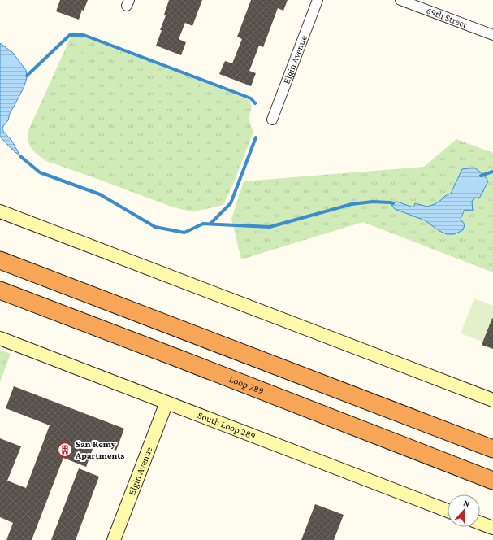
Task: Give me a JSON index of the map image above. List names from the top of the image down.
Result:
{
  "streets": {
    "highway": ["Loop 289"],
    "main road": ["Elgin Avenue", "South Loop 289"],
    "street": ["69th Street"]
  },
  "crossings": [
    ["Elgin Avenue", "South Loop 289"]
  ],
  "places": {
    "building": ["San Remy Apartments"]
  },
  "north": "top"
}
